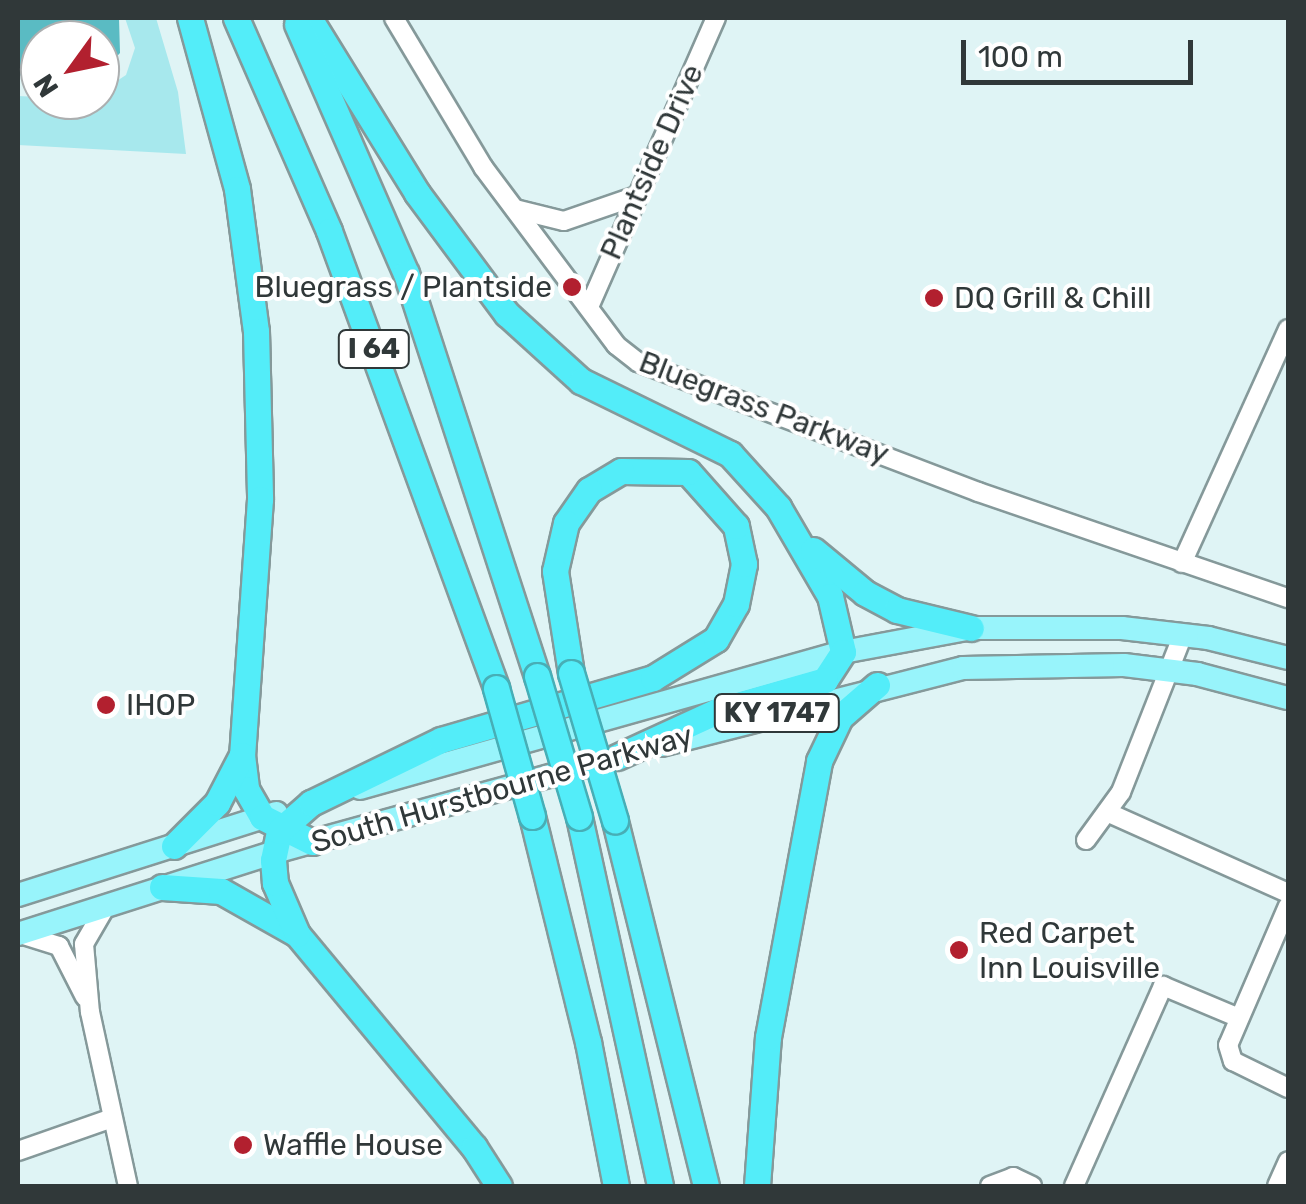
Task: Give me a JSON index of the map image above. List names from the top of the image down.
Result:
{
  "streets": {
    "highway": ["I 64"],
    "main road": ["KY 1747", "South Hurstbourne Parkway"],
    "street": ["Plantside Drive", "Bluegrass Parkway"]
  },
  "crossings": [
    ["Plantside Drive", "Bluegrass Parkway"]
  ],
  "places": [
    "Bluegrass / Plantside",
    "DQ Grill & Chill",
    "IHOP",
    "Red Carpet Inn Louisville",
    "Waffle House"
  ],
  "scale_bar": "100 m",
  "north": "bottom left"
}
